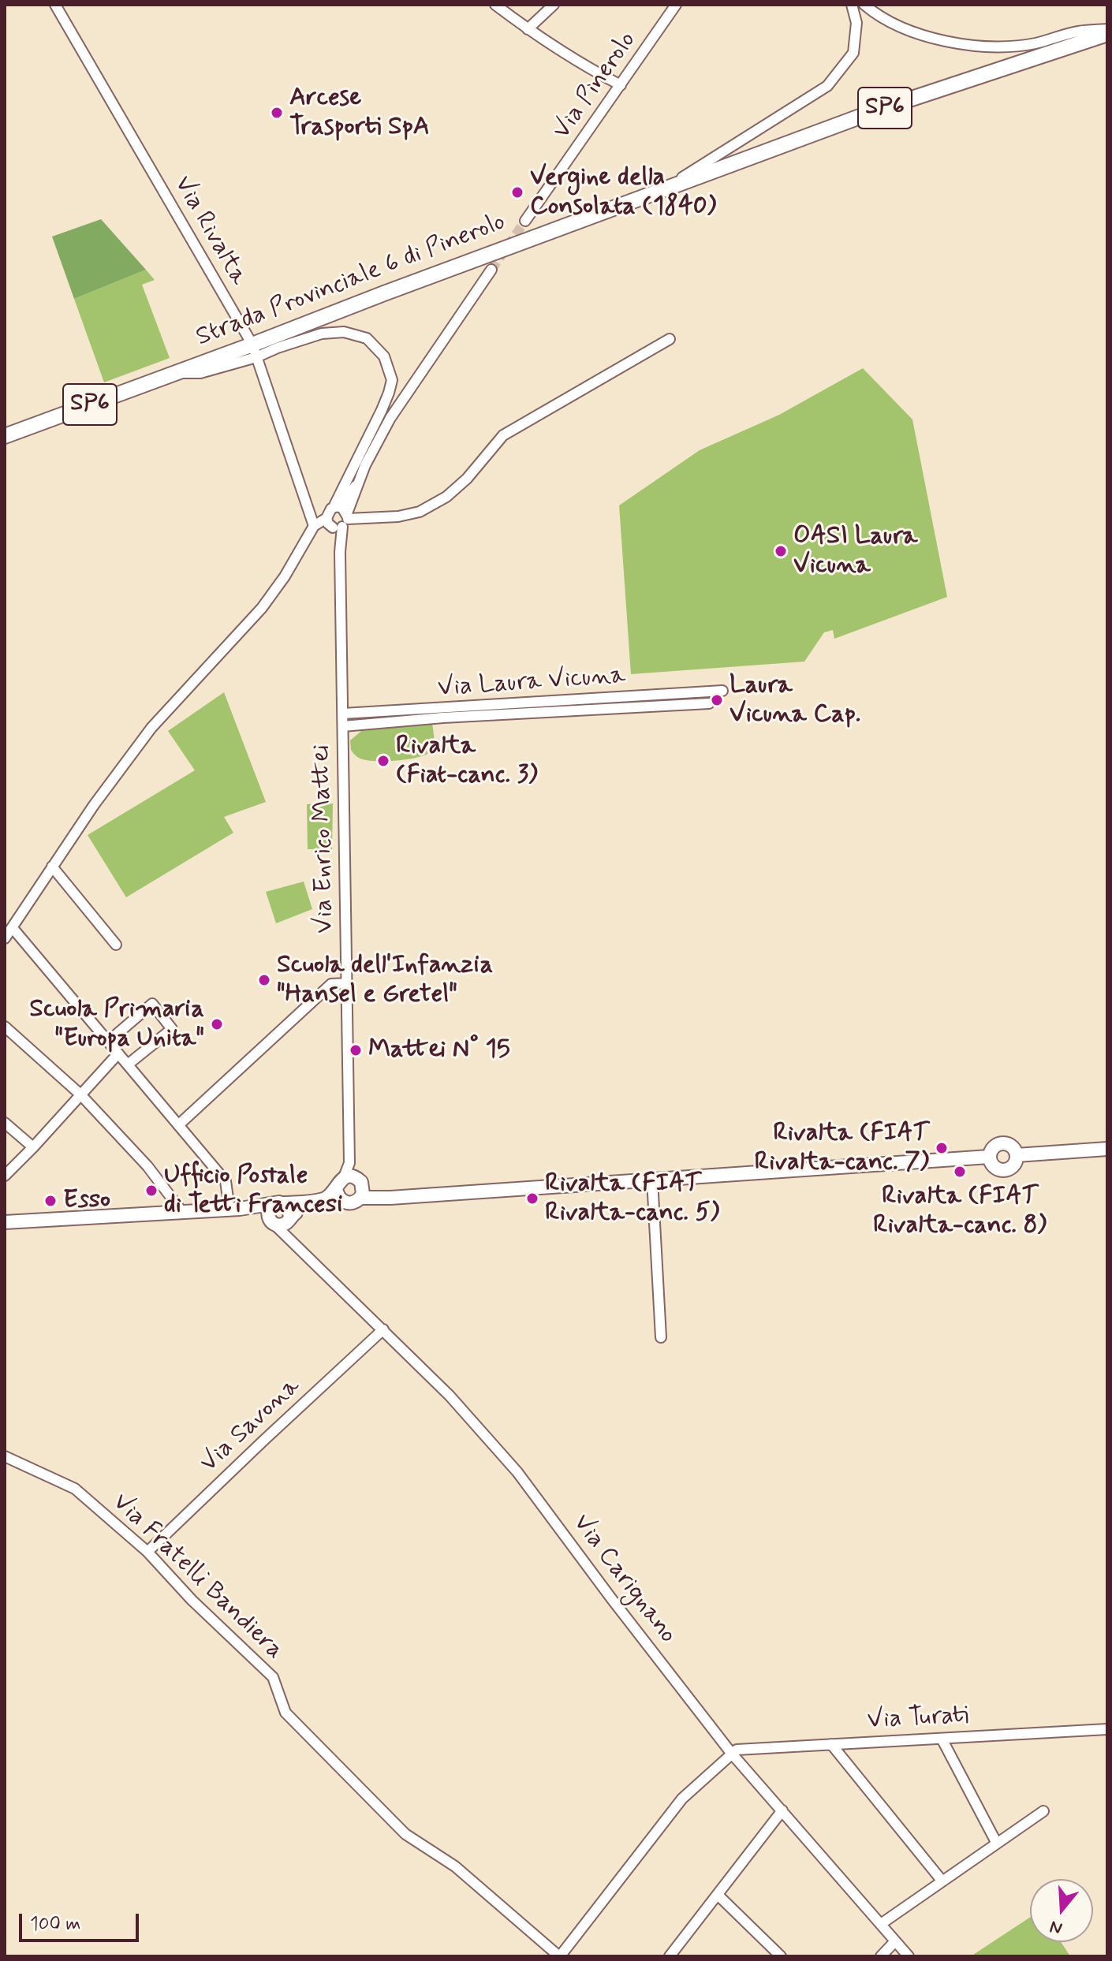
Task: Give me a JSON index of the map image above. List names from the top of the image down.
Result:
{
  "streets": {
    "main road": ["SP6", "Strada Provinciale 6 di Pinerolo"],
    "street": [
      "Via Pinerolo",
      "Via Rivalta",
      "Via Laura Vicuna",
      "Via Enrico Mattei",
      "Via Savona",
      "Via Fratelli Bandiera",
      "Via Carignano",
      "Via Turati"
    ]
  },
  "crossings": [
    ["Via Rivalta", "Strada Provinciale 6 di Pinerolo"],
    ["Via Laura Vicuna", "Via Enrico Mattei"],
    ["Via Savona", "Via Fratelli Bandiera"],
    ["Via Savona", "Via Carignano"],
    ["Via Carignano", "Via Turati"]
  ],
  "places": [
    "Arcese Trasporti SpA",
    "Vergine della Consolata (1840)",
    "OASI Laura Vicuna",
    "Laura Vicuna Cap.",
    "Rivalta (Fiat-canc. 3)",
    "Scuola dell'Infanzia \"Hansel e Gretel\"",
    "Scuola Primaria \"Europa Unita\"",
    "Mattei N° 15",
    "Rivalta (FIAT Rivalta-canc. 7)",
    "Rivalta (FIAT Rivalta-canc. 8)",
    "Ufficio Postale di Tetti Francesi",
    "Rivalta (FIAT Rivalta-canc. 5)",
    "Esso"
  ],
  "scale_bar": "100 m",
  "north": "bottom"
}
